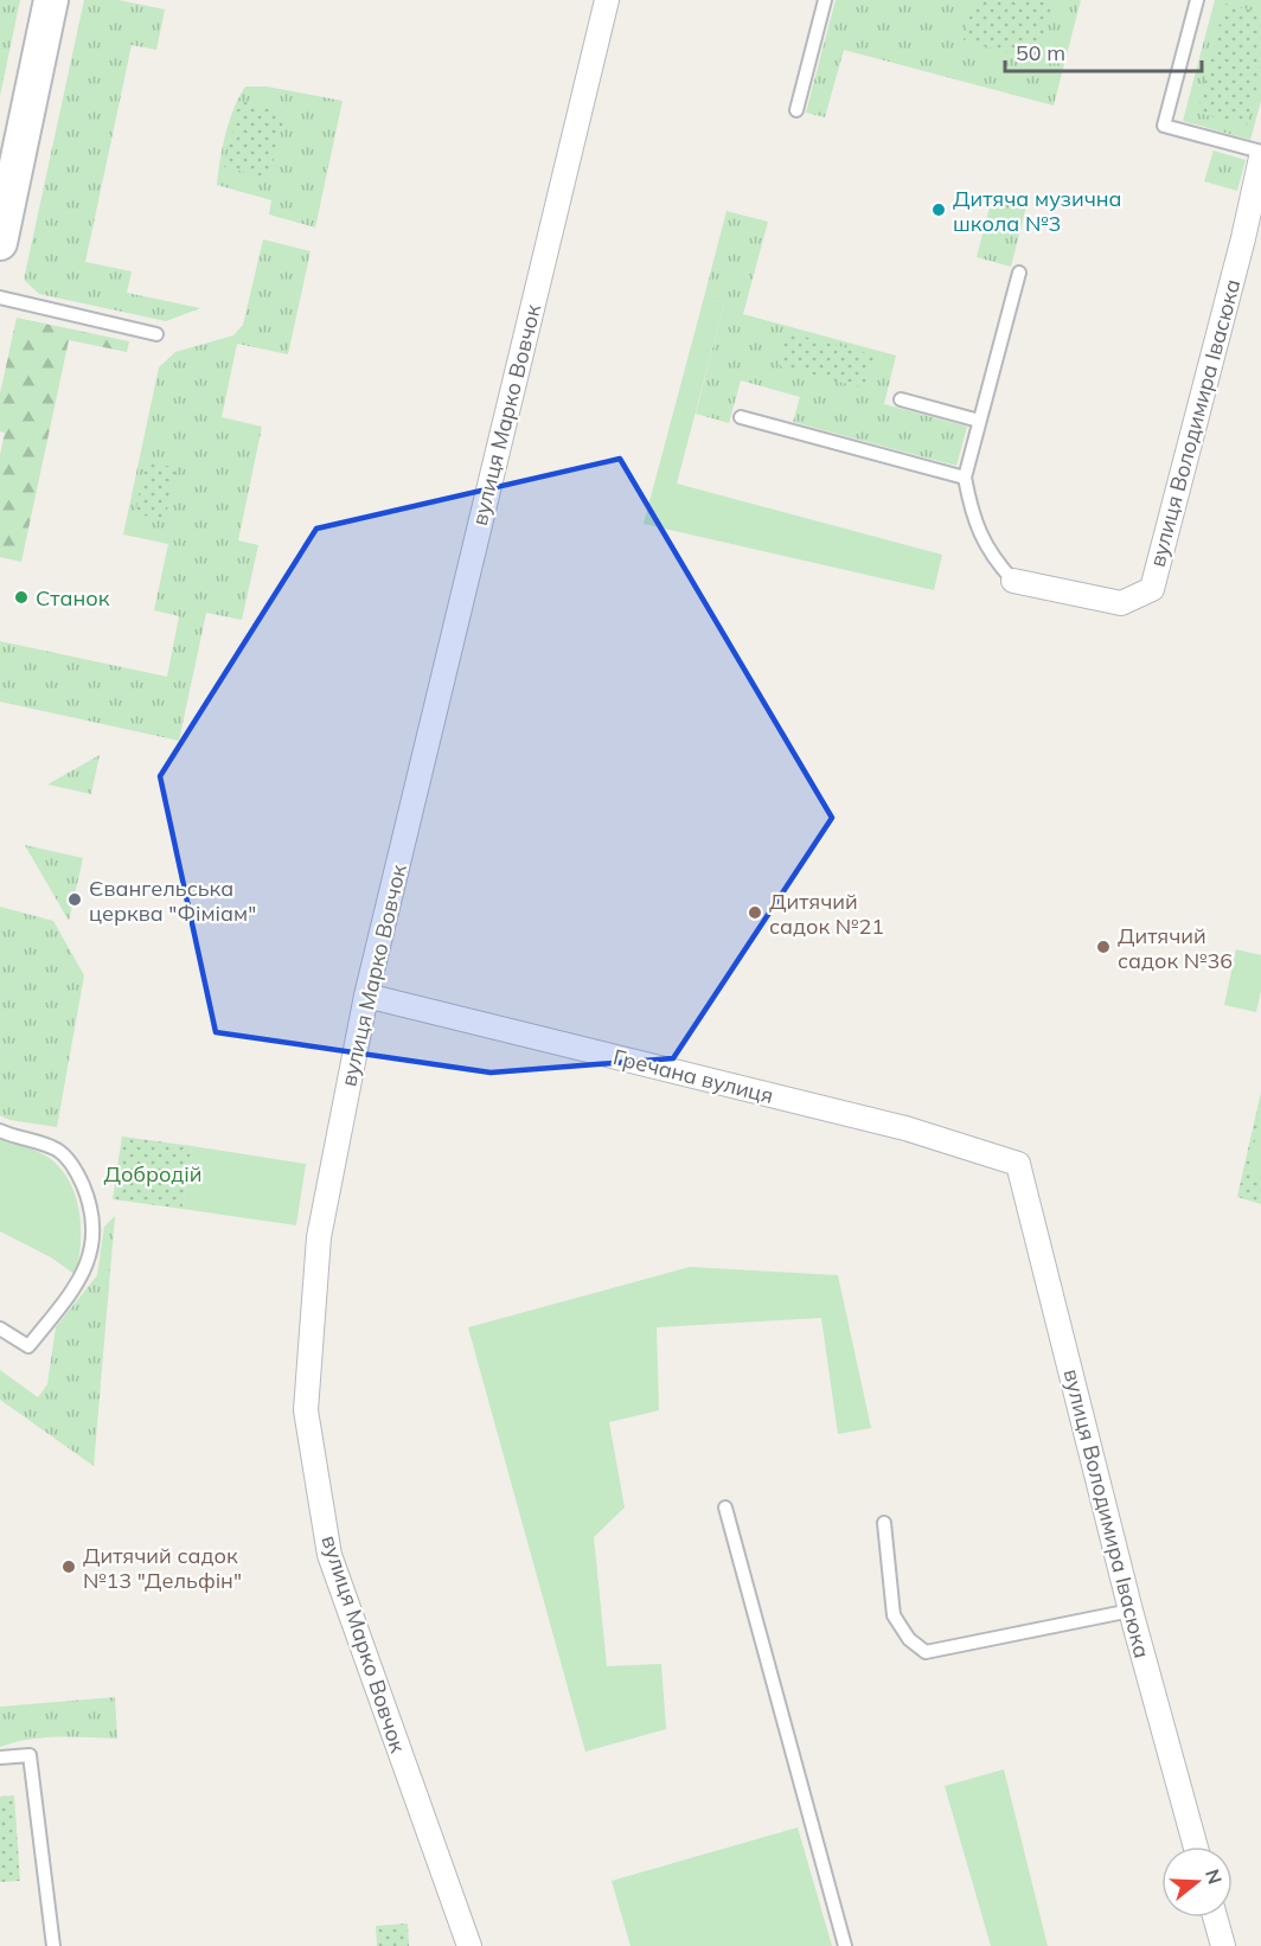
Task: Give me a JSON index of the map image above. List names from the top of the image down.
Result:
{
  "streets": {
    "street": ["вулиця Марко Вовчок", "вулиця Володимира Івасюка", "Гречана вулиця"]
  },
  "crossings": [
    ["вулиця Марко Вовчок", "Гречана вулиця"],
    ["вулиця Володимира Івасюка", "Гречана вулиця"]
  ],
  "parks": ["Добродій"],
  "places": [
    "Дитяча музична школа №3",
    "Станок",
    "Євангельська церква \"Фіміам\"",
    "Дитячий садок №21",
    "Дитячий садок №36",
    "Дитячий садок №13 \"Дельфін\""
  ],
  "scale_bar": "50 m",
  "north": "right"
}
